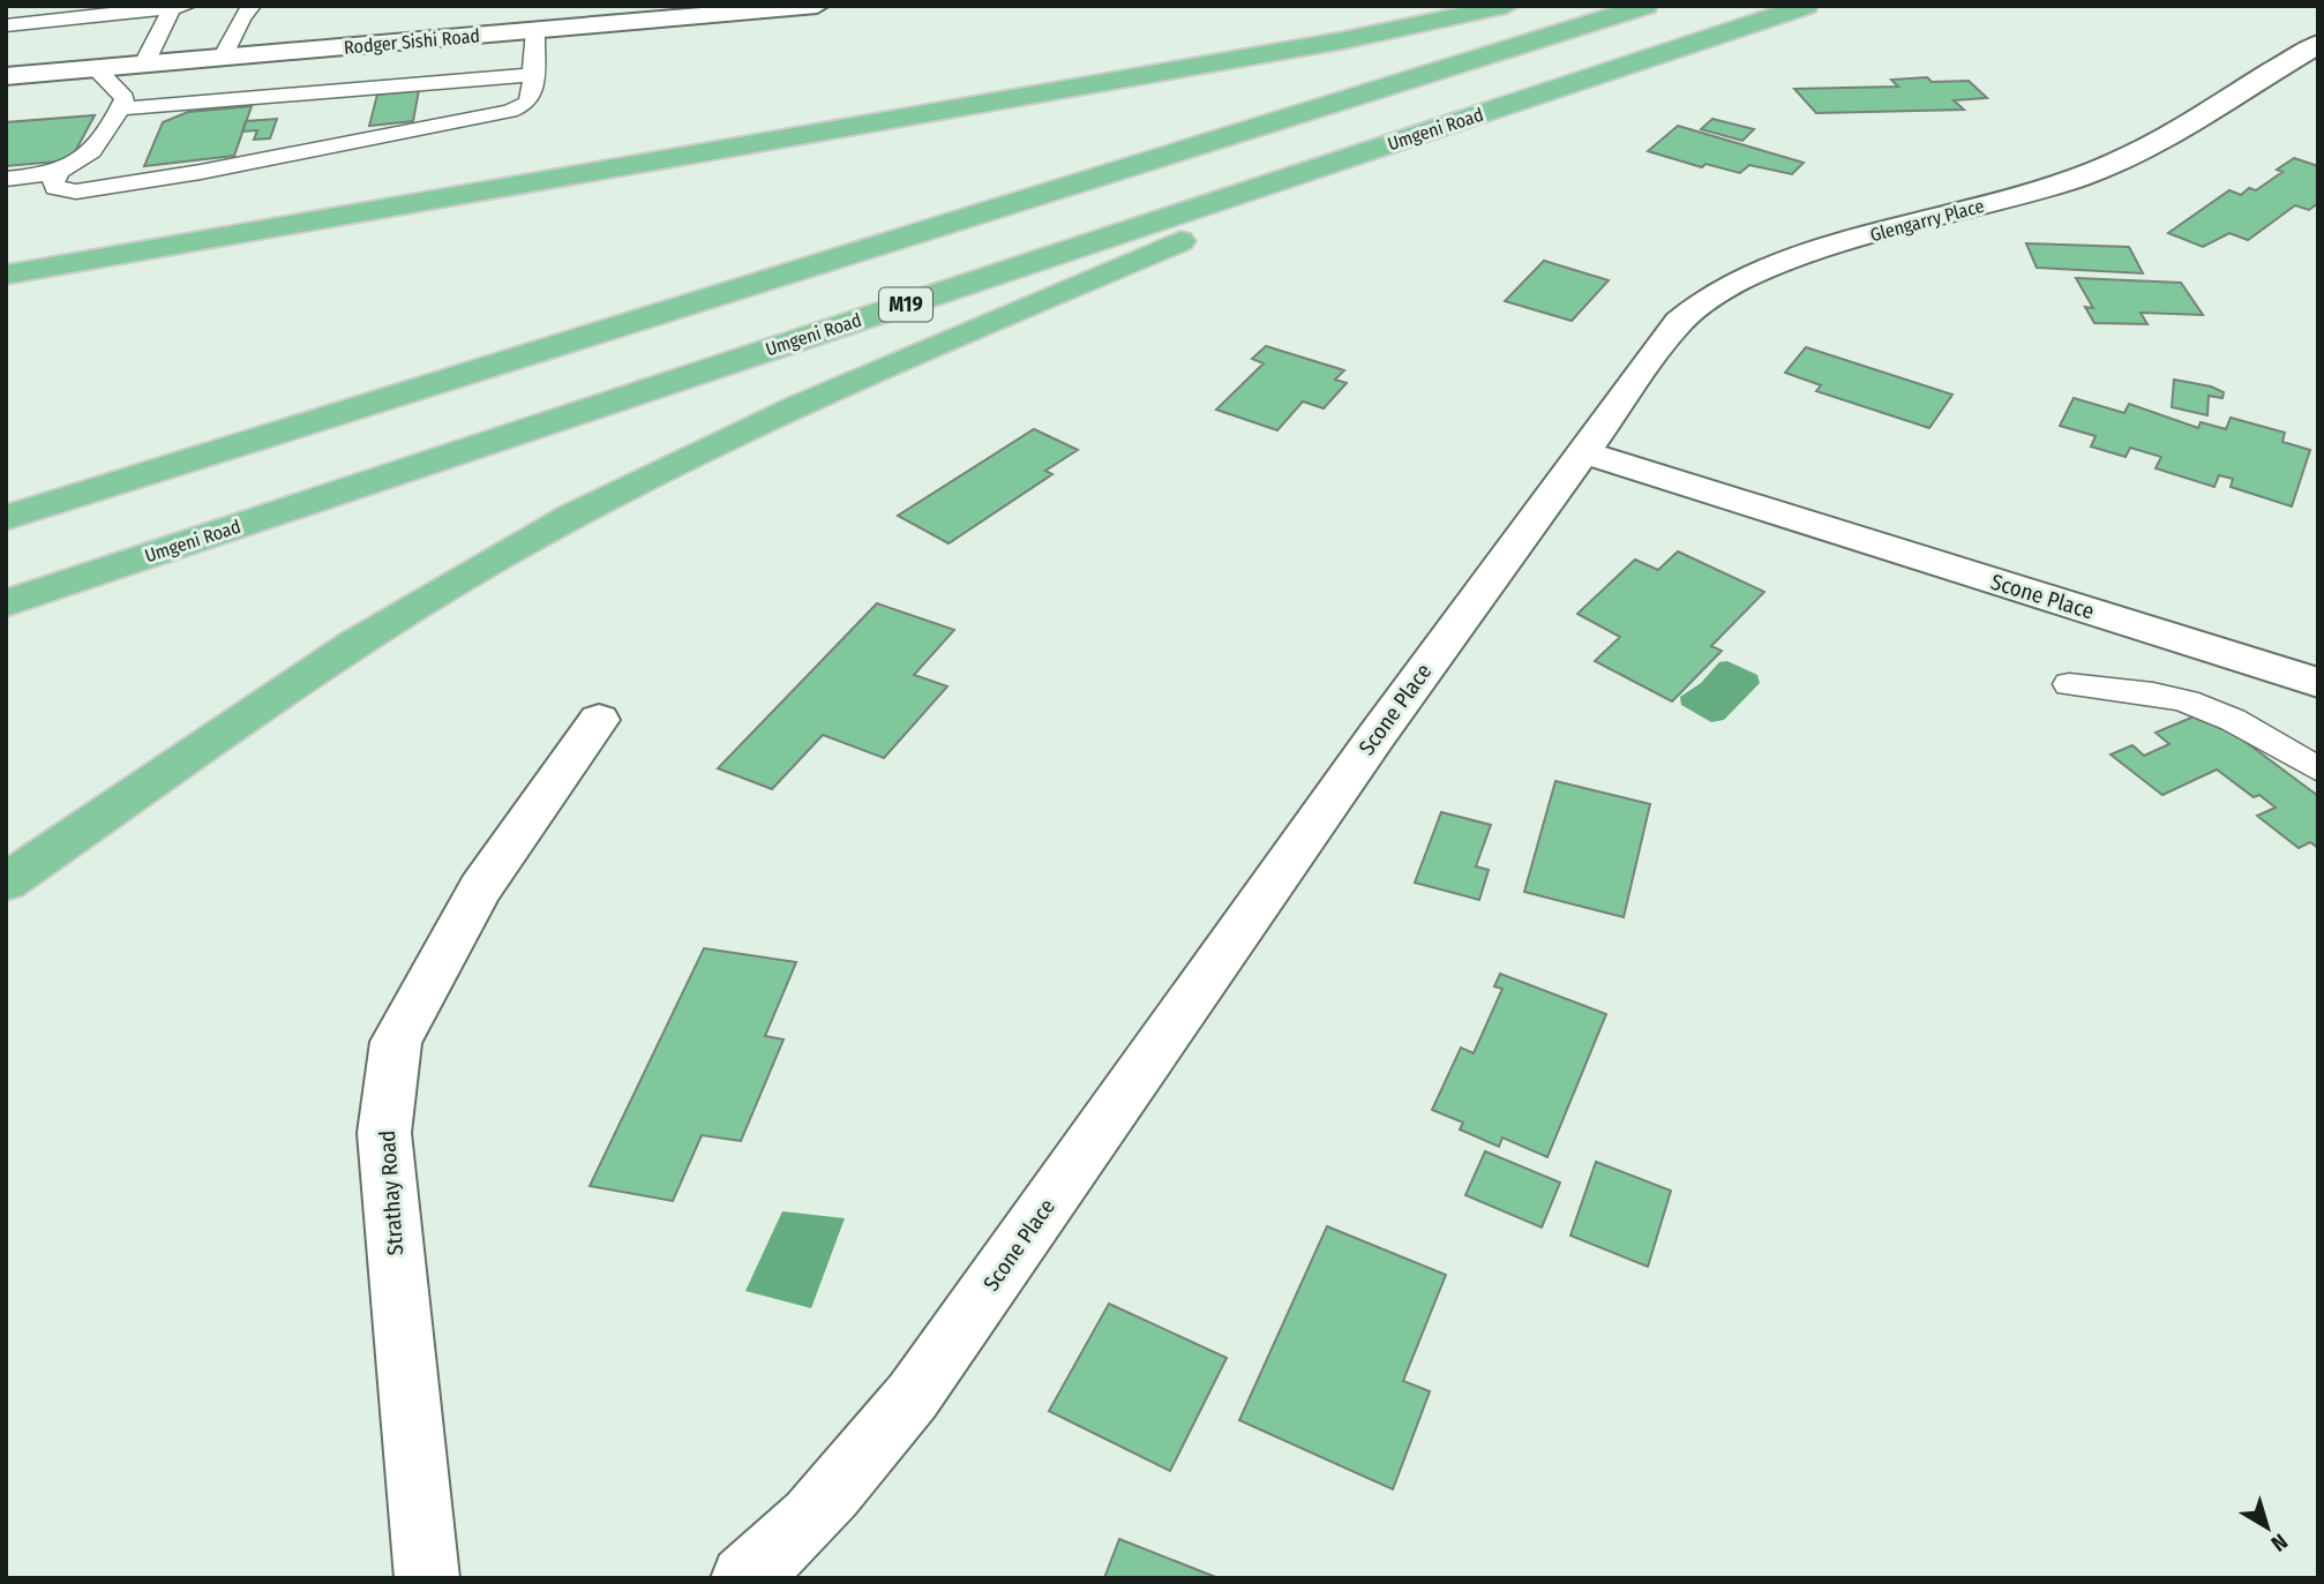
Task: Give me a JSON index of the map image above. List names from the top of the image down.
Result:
{
  "streets": {
    "highway": ["Umgeni Road", "M19"],
    "street": [
      "Rodger Sishi Road",
      "Glengarry Place",
      "Scone Place",
      "Strathay Road"
    ]
  },
  "crossings": [
    ["Glengarry Place", "Scone Place"]
  ],
  "north": "bottom right"
}
